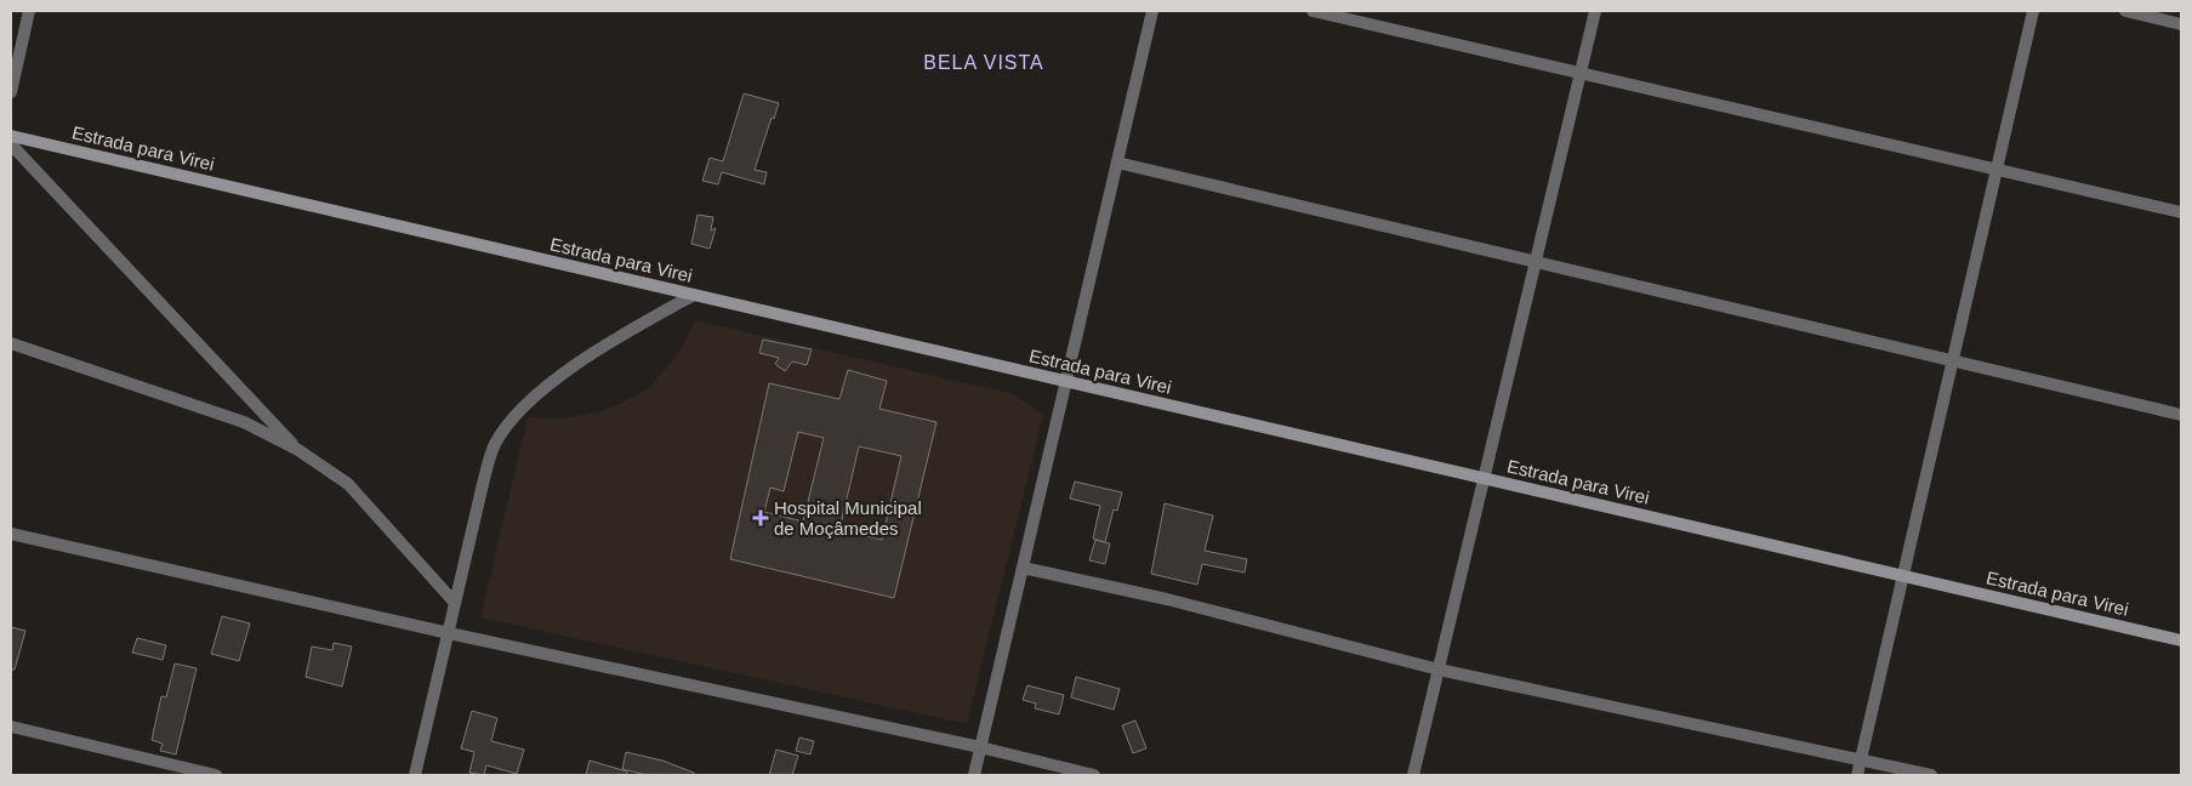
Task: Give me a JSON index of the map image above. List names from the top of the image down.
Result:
{
  "streets": {
    "street": ["Estrada para Virei"]
  },
  "districts": ["BELA VISTA"],
  "places": {
    "health": ["Hospital Municipal de Moçâmedes"]
  }
}
